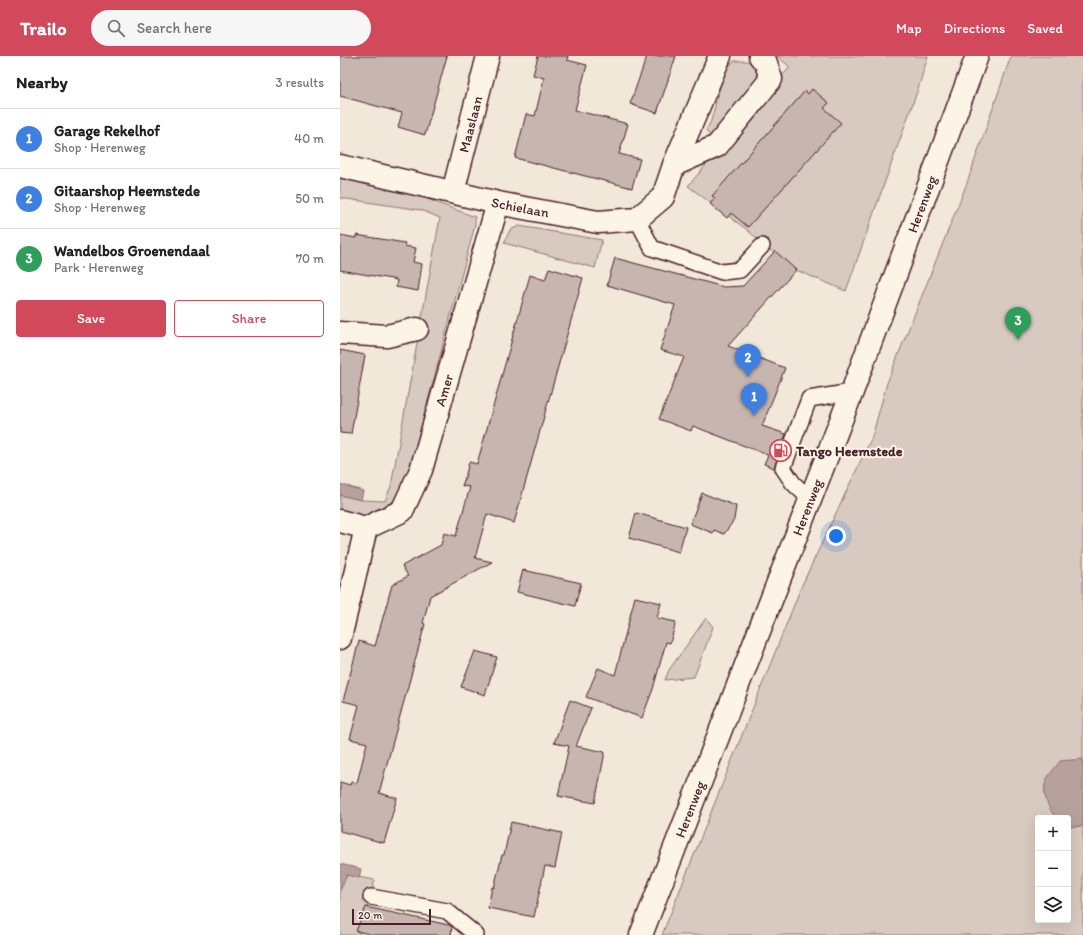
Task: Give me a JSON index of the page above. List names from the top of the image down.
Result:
{
  "streets": {
    "street": [
      "Maaslaan",
      "Herenweg",
      "Schielaan",
      "Amer"
    ]
  },
  "crossings": [
    ["Maaslaan", "Schielaan"],
    ["Schielaan", "Amer"]
  ],
  "places": {
    "fuel station": ["Tango Heemstede"]
  },
  "scale_bar": "20 m",
  "page": {
    "header": "Trailo",
    "search": "Search here",
    "nav": ["Map", "Directions", "Saved"],
    "heading": ["Nearby", "3 results"],
    "list": [
      {
        "mark": "1",
        "name": "Garage Rekelhof",
        "note": "Shop · Herenweg",
        "value": "40 m"
      },
      {
        "mark": "2",
        "name": "Gitaarshop Heemstede",
        "note": "Shop · Herenweg",
        "value": "50 m"
      },
      {
        "mark": "3",
        "name": "Wandelbos Groenendaal",
        "note": "Park · Herenweg",
        "value": "70 m"
      }
    ],
    "buttons": ["Save", "Share"],
    "pins": ["3", "2", "1"],
    "map_buttons": ["+", "−"],
    "scale": "20 m"
  }
}
